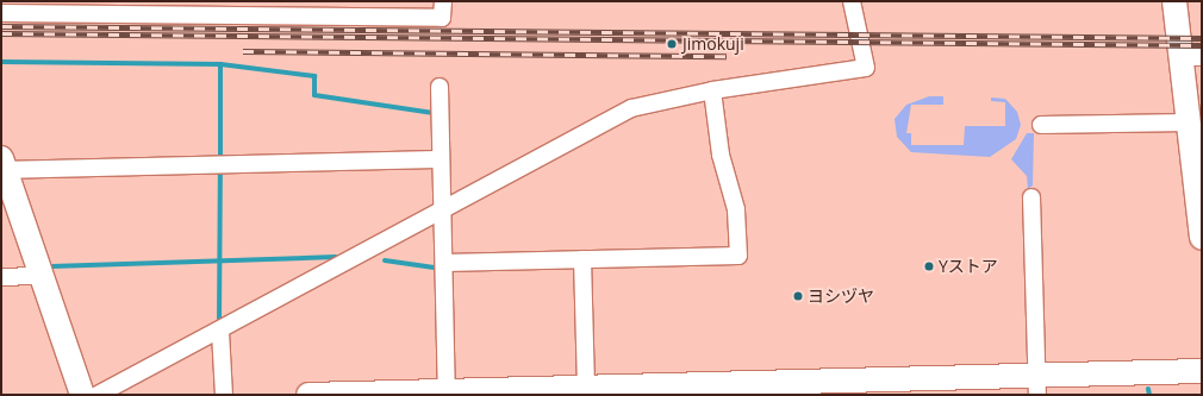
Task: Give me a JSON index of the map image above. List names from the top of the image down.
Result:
{
  "places": ["Jimokuji", "Yストア", "ヨシヅヤ"]
}
